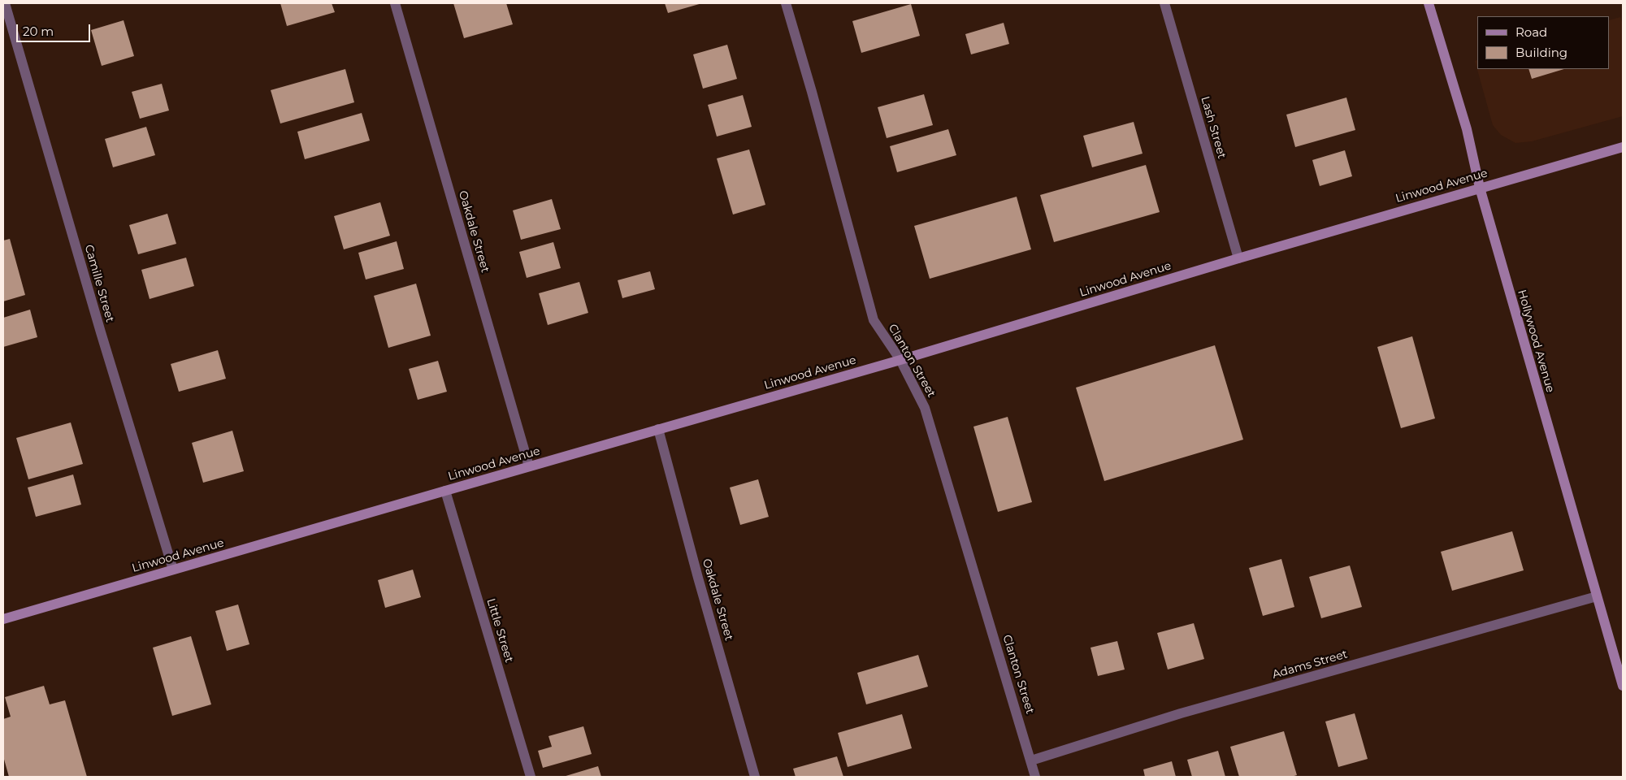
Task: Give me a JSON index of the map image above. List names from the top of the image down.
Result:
{
  "streets": {
    "main road": ["Linwood Avenue", "Hollywood Avenue"],
    "street": [
      "Lash Street",
      "Oakdale Street",
      "Camille Street",
      "Clanton Street",
      "Little Street",
      "Adams Street"
    ]
  },
  "crossings": [
    ["Lash Street", "Linwood Avenue"],
    ["Linwood Avenue", "Oakdale Street"],
    ["Linwood Avenue", "Camille Street"],
    ["Linwood Avenue", "Hollywood Avenue"],
    ["Linwood Avenue", "Clanton Street"],
    ["Linwood Avenue", "Little Street"],
    ["Hollywood Avenue", "Adams Street"],
    ["Clanton Street", "Adams Street"]
  ],
  "legend": ["Road", "Building"],
  "scale_bar": "20 m"
}
